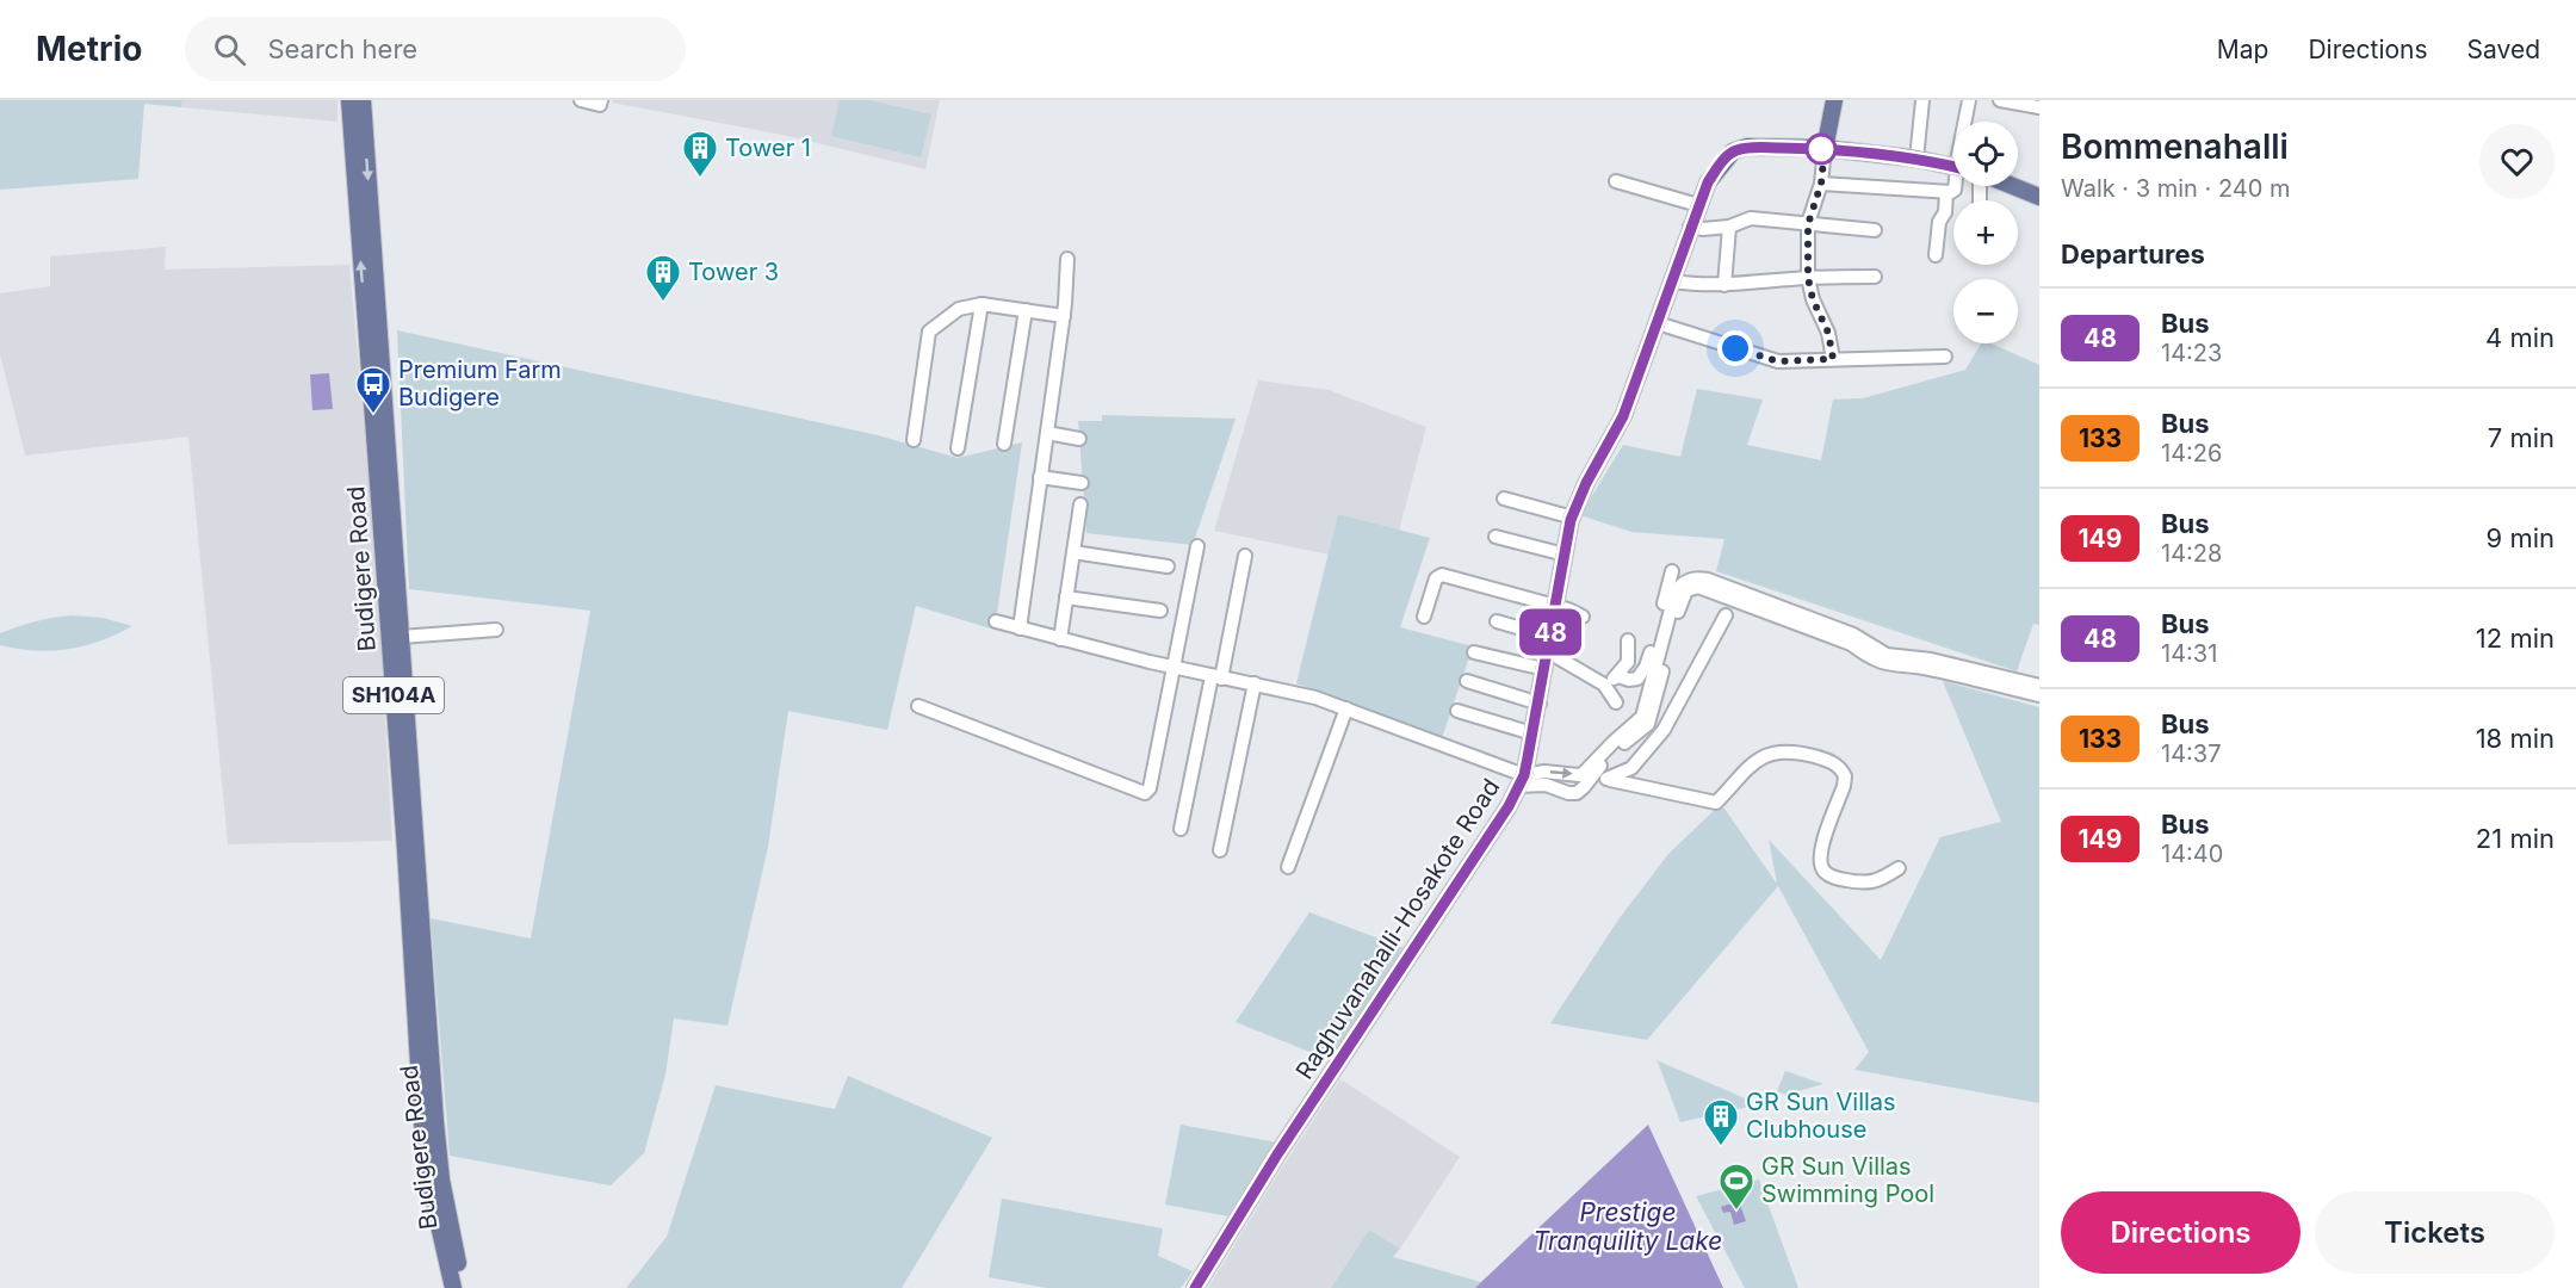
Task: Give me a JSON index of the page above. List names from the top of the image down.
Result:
{
  "streets": {
    "main road": ["Budigere Road", "SH104A", "Raghuvanahalli-Hosakote Road"]
  },
  "water": ["Prestige Tranquility Lake"],
  "places": {
    "building": ["Tower 1", "Tower 3", "GR Sun Villas Clubhouse"],
    "bus stop": ["Premium Farm Budigere"],
    "sports": ["GR Sun Villas Swimming Pool"]
  },
  "lines": ["bus line 48"],
  "page": {
    "header": "Metrio",
    "search": "Search here",
    "nav": ["Map", "Directions", "Saved"],
    "on_map": "48",
    "heading": [
      ["Bommenahalli", "Walk · 3 min · 240 m"],
      "Departures"
    ],
    "map_buttons": ["+", "−"],
    "list": [
      {
        "mark": "48",
        "name": "Bus",
        "note": "14:23",
        "value": "4 min"
      },
      {
        "mark": "133",
        "name": "Bus",
        "note": "14:26",
        "value": "7 min"
      },
      {
        "mark": "149",
        "name": "Bus",
        "note": "14:28",
        "value": "9 min"
      },
      {
        "mark": "48",
        "name": "Bus",
        "note": "14:31",
        "value": "12 min"
      },
      {
        "mark": "133",
        "name": "Bus",
        "note": "14:37",
        "value": "18 min"
      },
      {
        "mark": "149",
        "name": "Bus",
        "note": "14:40",
        "value": "21 min"
      }
    ],
    "buttons": ["Directions", "Tickets"]
  }
}
